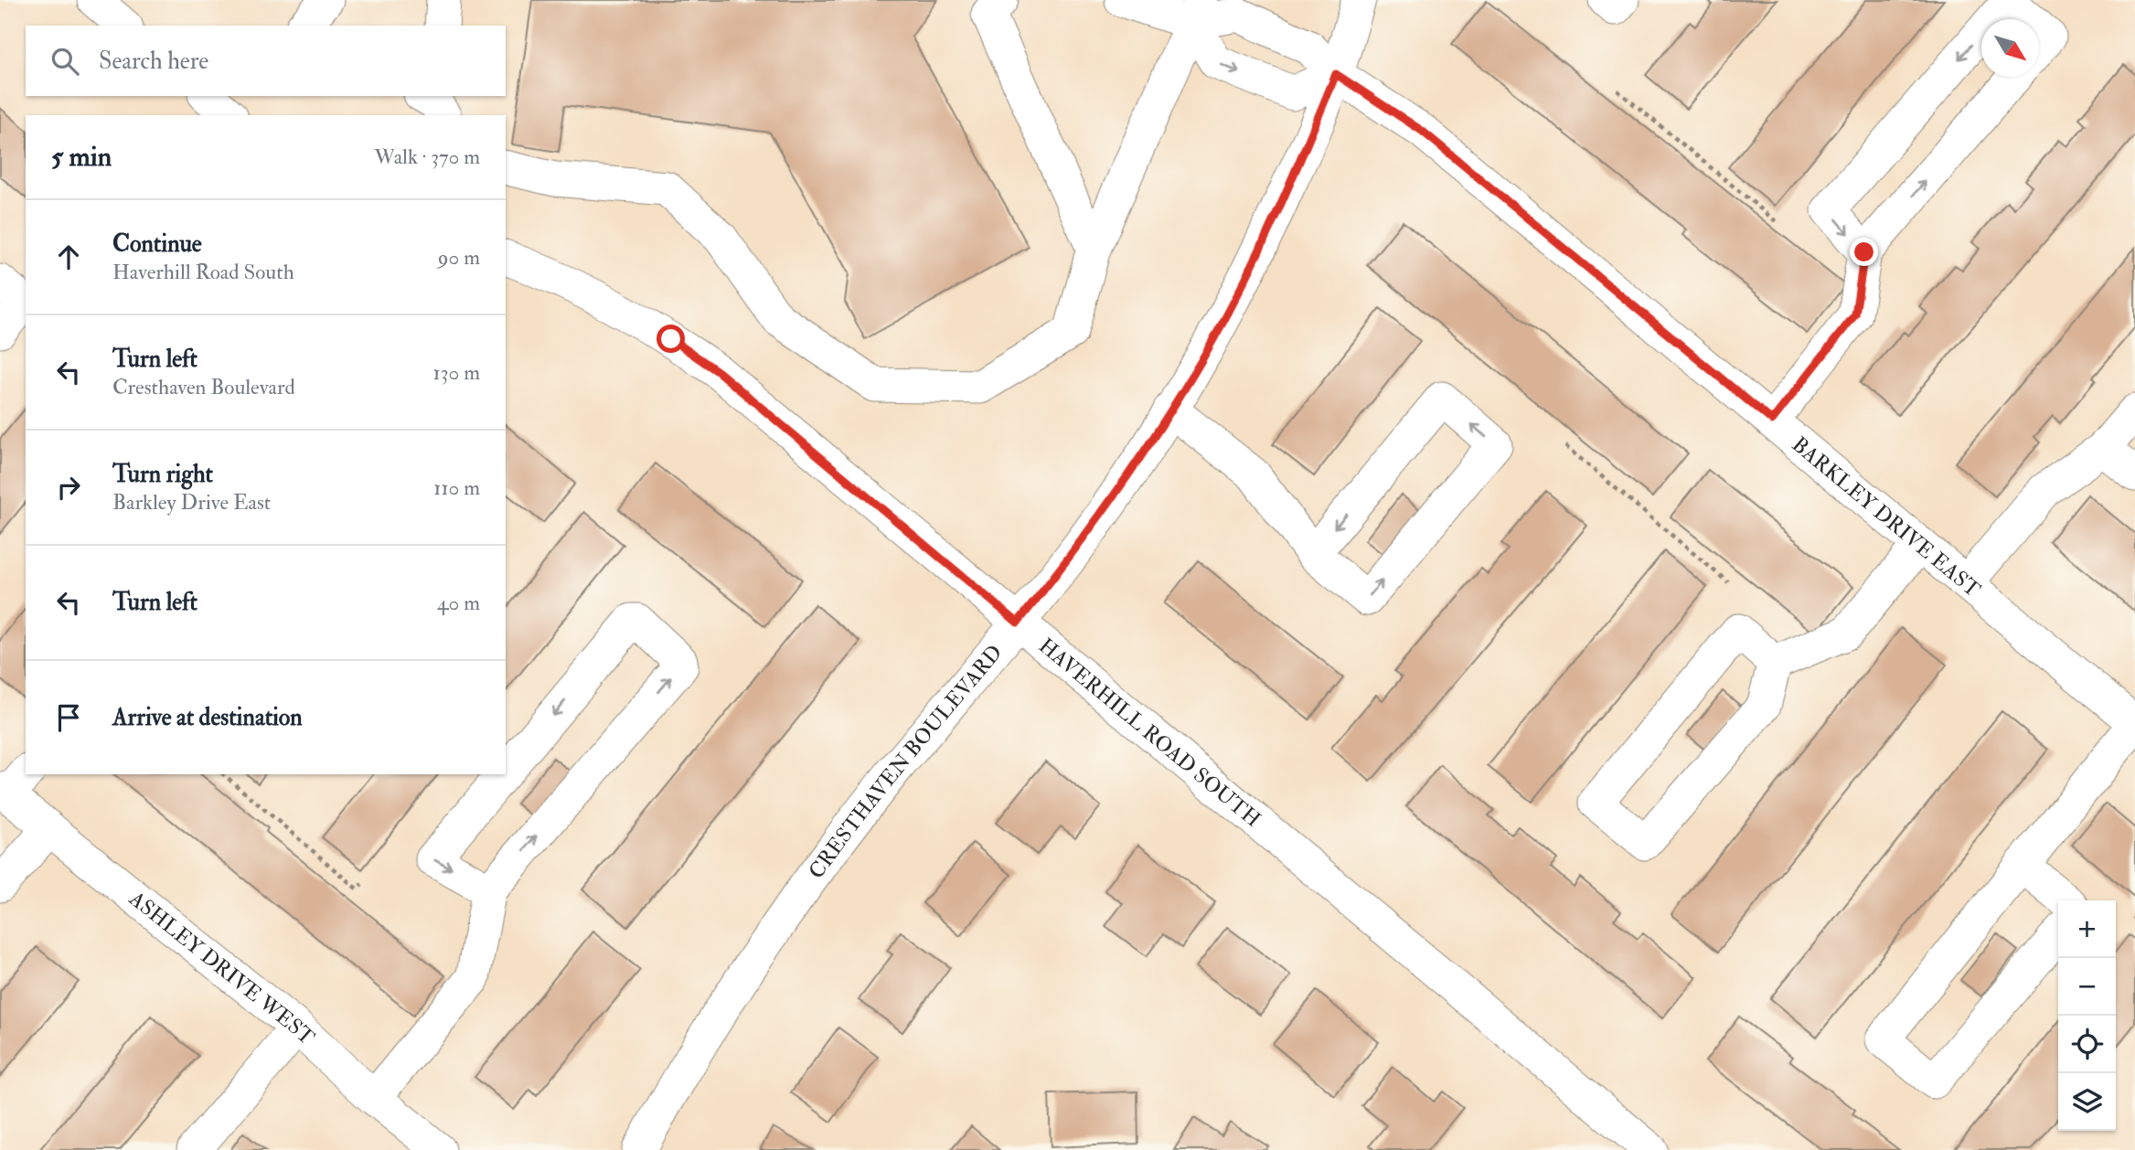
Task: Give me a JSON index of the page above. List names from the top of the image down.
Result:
{
  "streets": {
    "street": [
      "BARKLEY DRIVE EAST",
      "HAVERHILL ROAD SOUTH",
      "CRESTHAVEN BOULEVARD",
      "ASHLEY DRIVE WEST"
    ]
  },
  "crossings": [
    ["BARKLEY DRIVE EAST", "CRESTHAVEN BOULEVARD"],
    ["HAVERHILL ROAD SOUTH", "CRESTHAVEN BOULEVARD"]
  ],
  "north": "bottom right",
  "page": {
    "search": "Search here",
    "heading": ["5 min", "Walk · 370 m"],
    "list": [
      ["Continue", "Haverhill Road South", "90 m"],
      ["Turn left", "Cresthaven Boulevard", "130 m"],
      ["Turn right", "Barkley Drive East", "110 m"],
      ["Turn left", "40 m"],
      "Arrive at destination"
    ],
    "map_buttons": ["+", "−"]
  }
}
